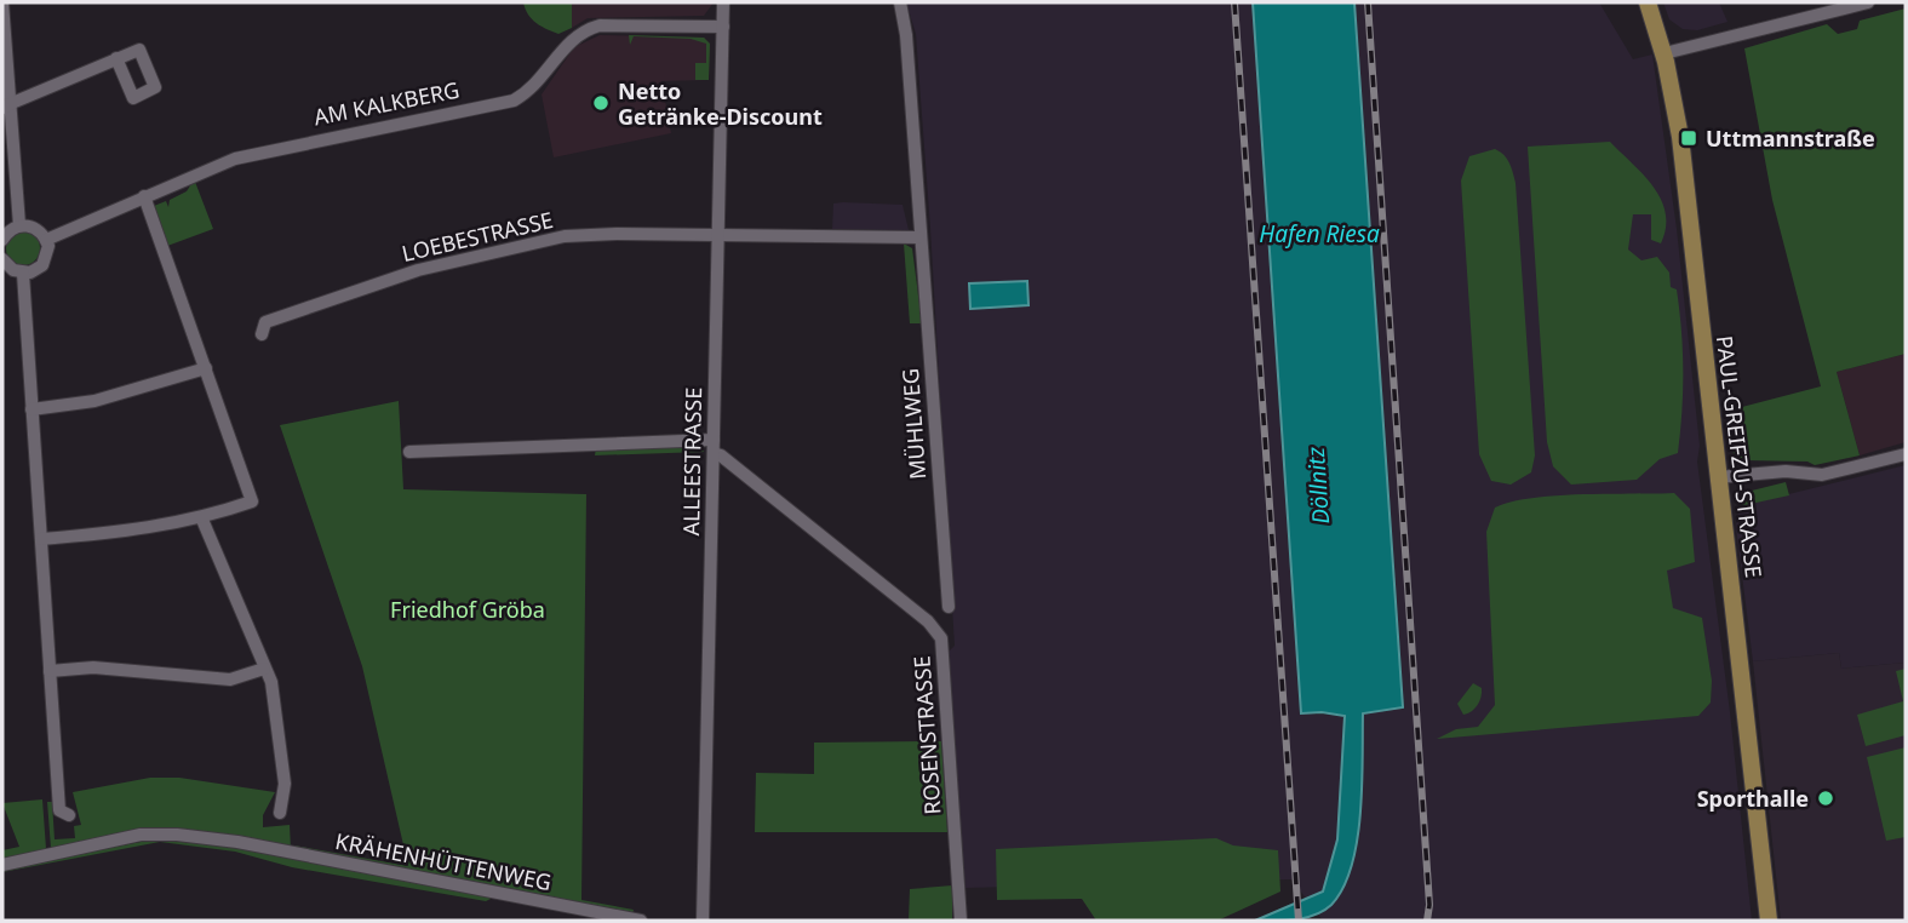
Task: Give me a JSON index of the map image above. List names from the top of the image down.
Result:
{
  "streets": {
    "main road": ["PAUL-GREIFZU-STRASSE"],
    "street": [
      "AM KALKBERG",
      "LOEBESTRASSE",
      "MÜHLWEG",
      "ALLEESTRASSE",
      "ROSENSTRASSE",
      "KRÄHENHÜTTENWEG"
    ]
  },
  "crossings": [
    ["AM KALKBERG", "ALLEESTRASSE"],
    ["LOEBESTRASSE", "ALLEESTRASSE"],
    ["ALLEESTRASSE", "ROSENSTRASSE"]
  ],
  "water": ["Hafen Riesa", "Döllnitz"],
  "parks": ["Friedhof Gröba"],
  "places": {
    "other": ["Netto Getränke-Discount", "Sporthalle"],
    "transit": ["Uttmannstraße"]
  }
}
